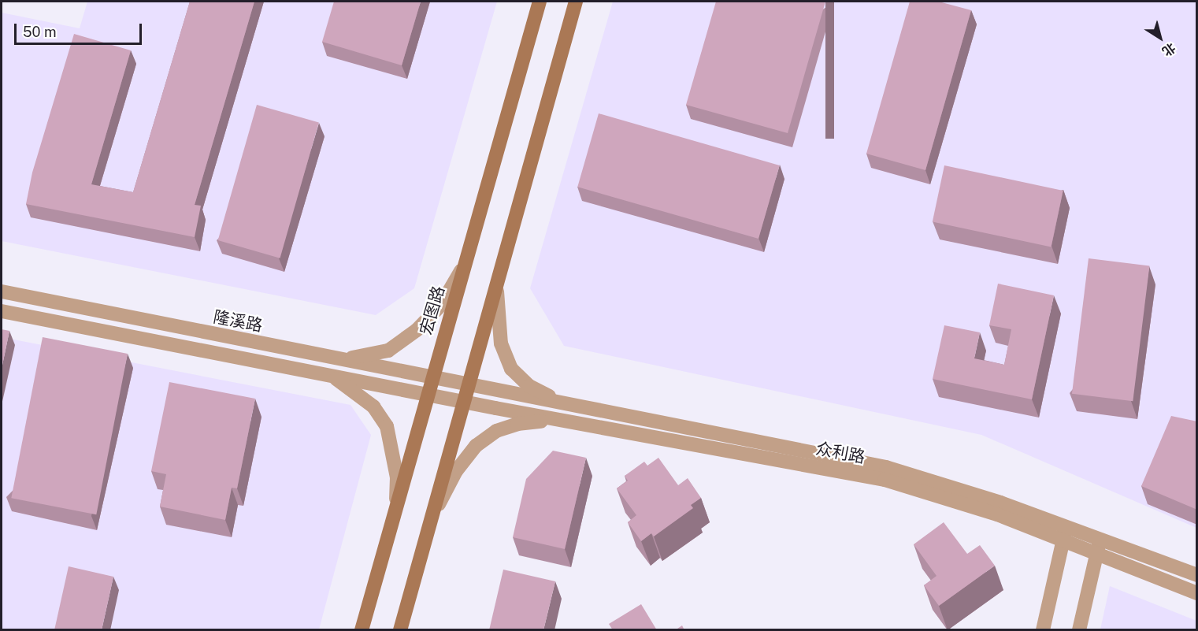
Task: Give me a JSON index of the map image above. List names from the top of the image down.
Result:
{
  "streets": {
    "main road": ["宏图路"],
    "street": ["隆溪路", "众利路"]
  },
  "crossings": [
    ["宏图路", "隆溪路"],
    ["隆溪路", "众利路"]
  ],
  "scale_bar": "50 m",
  "north": "bottom right"
}
